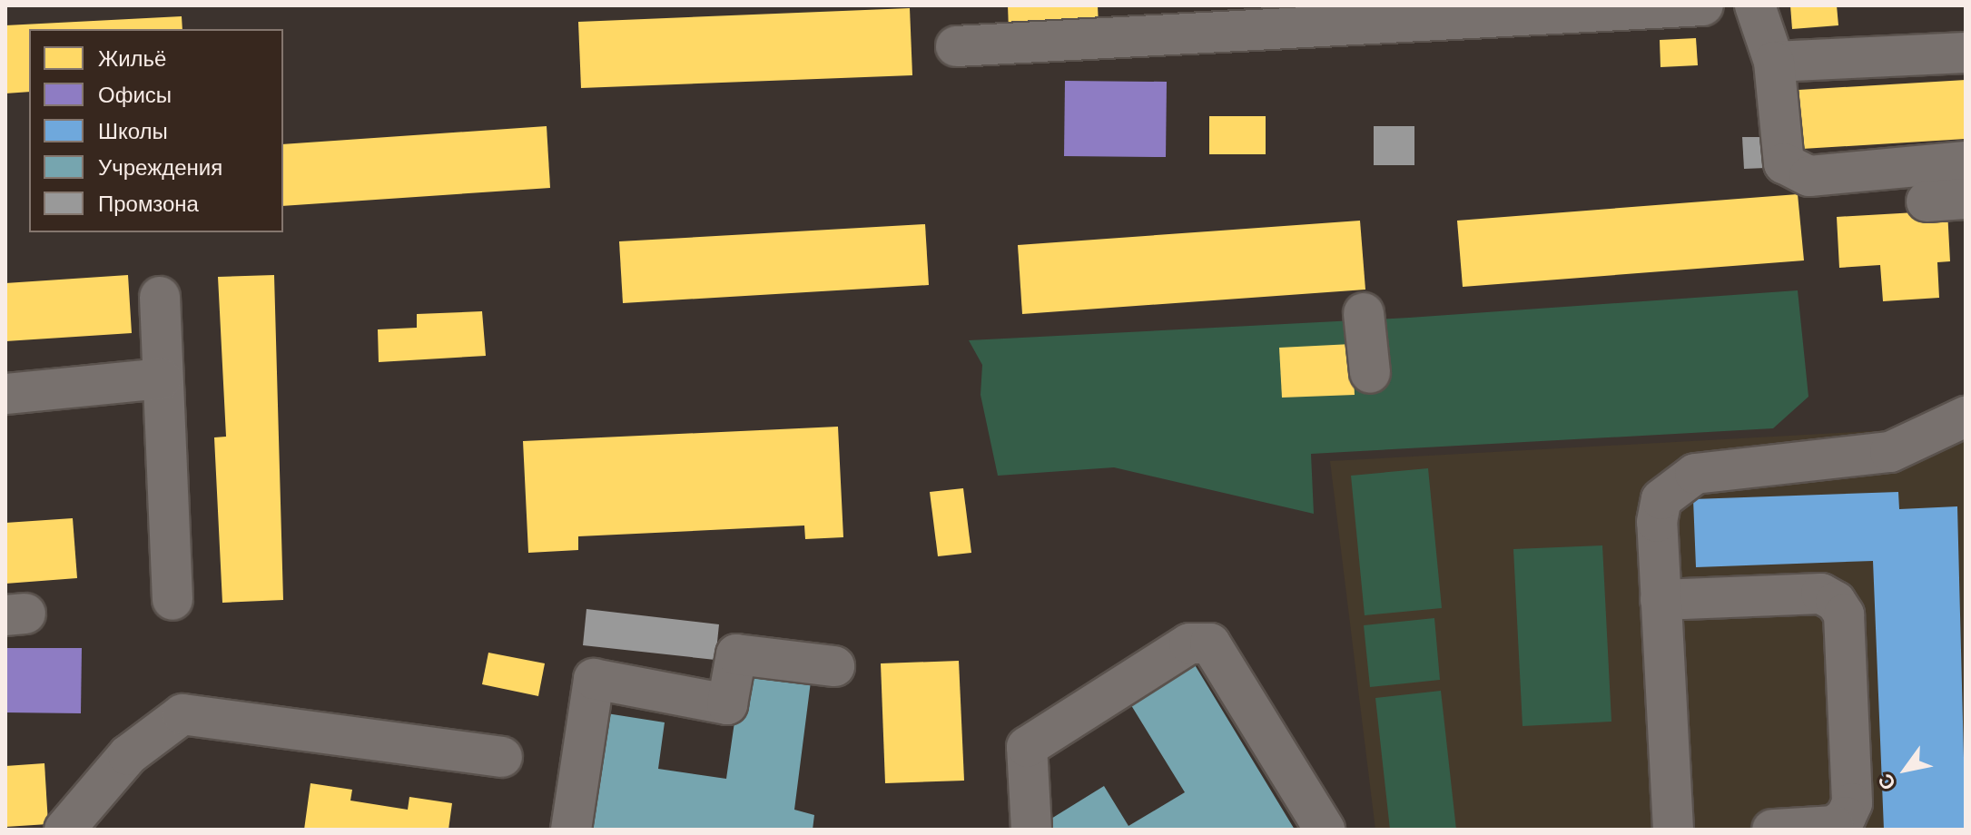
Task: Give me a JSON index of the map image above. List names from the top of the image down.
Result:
{
  "legend": [
    "Жильё",
    "Офисы",
    "Школы",
    "Учреждения",
    "Промзона"
  ],
  "north": "bottom left"
}
